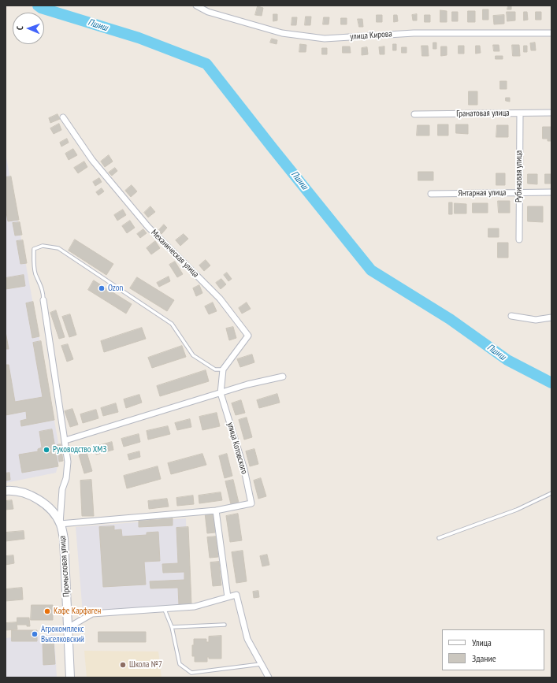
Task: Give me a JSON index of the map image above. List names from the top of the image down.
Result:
{
  "streets": {
    "main road": ["Промысловая улица"],
    "street": [
      "улица Кирова",
      "Гранатовая улица",
      "Рубиновая улица",
      "Янтарная улица",
      "Механическая улица",
      "улица Котовского"
    ]
  },
  "crossings": [
    ["Гранатовая улица", "Рубиновая улица"],
    ["Рубиновая улица", "Янтарная улица"]
  ],
  "water": ["Пшиш"],
  "places": [
    "Ozon",
    "Руководство ХМЗ",
    "Кафе Карфаген",
    "Агрокомплекс Выселковский",
    "Школа №7"
  ],
  "legend": ["Улица", "Здание"],
  "north": "left"
}
